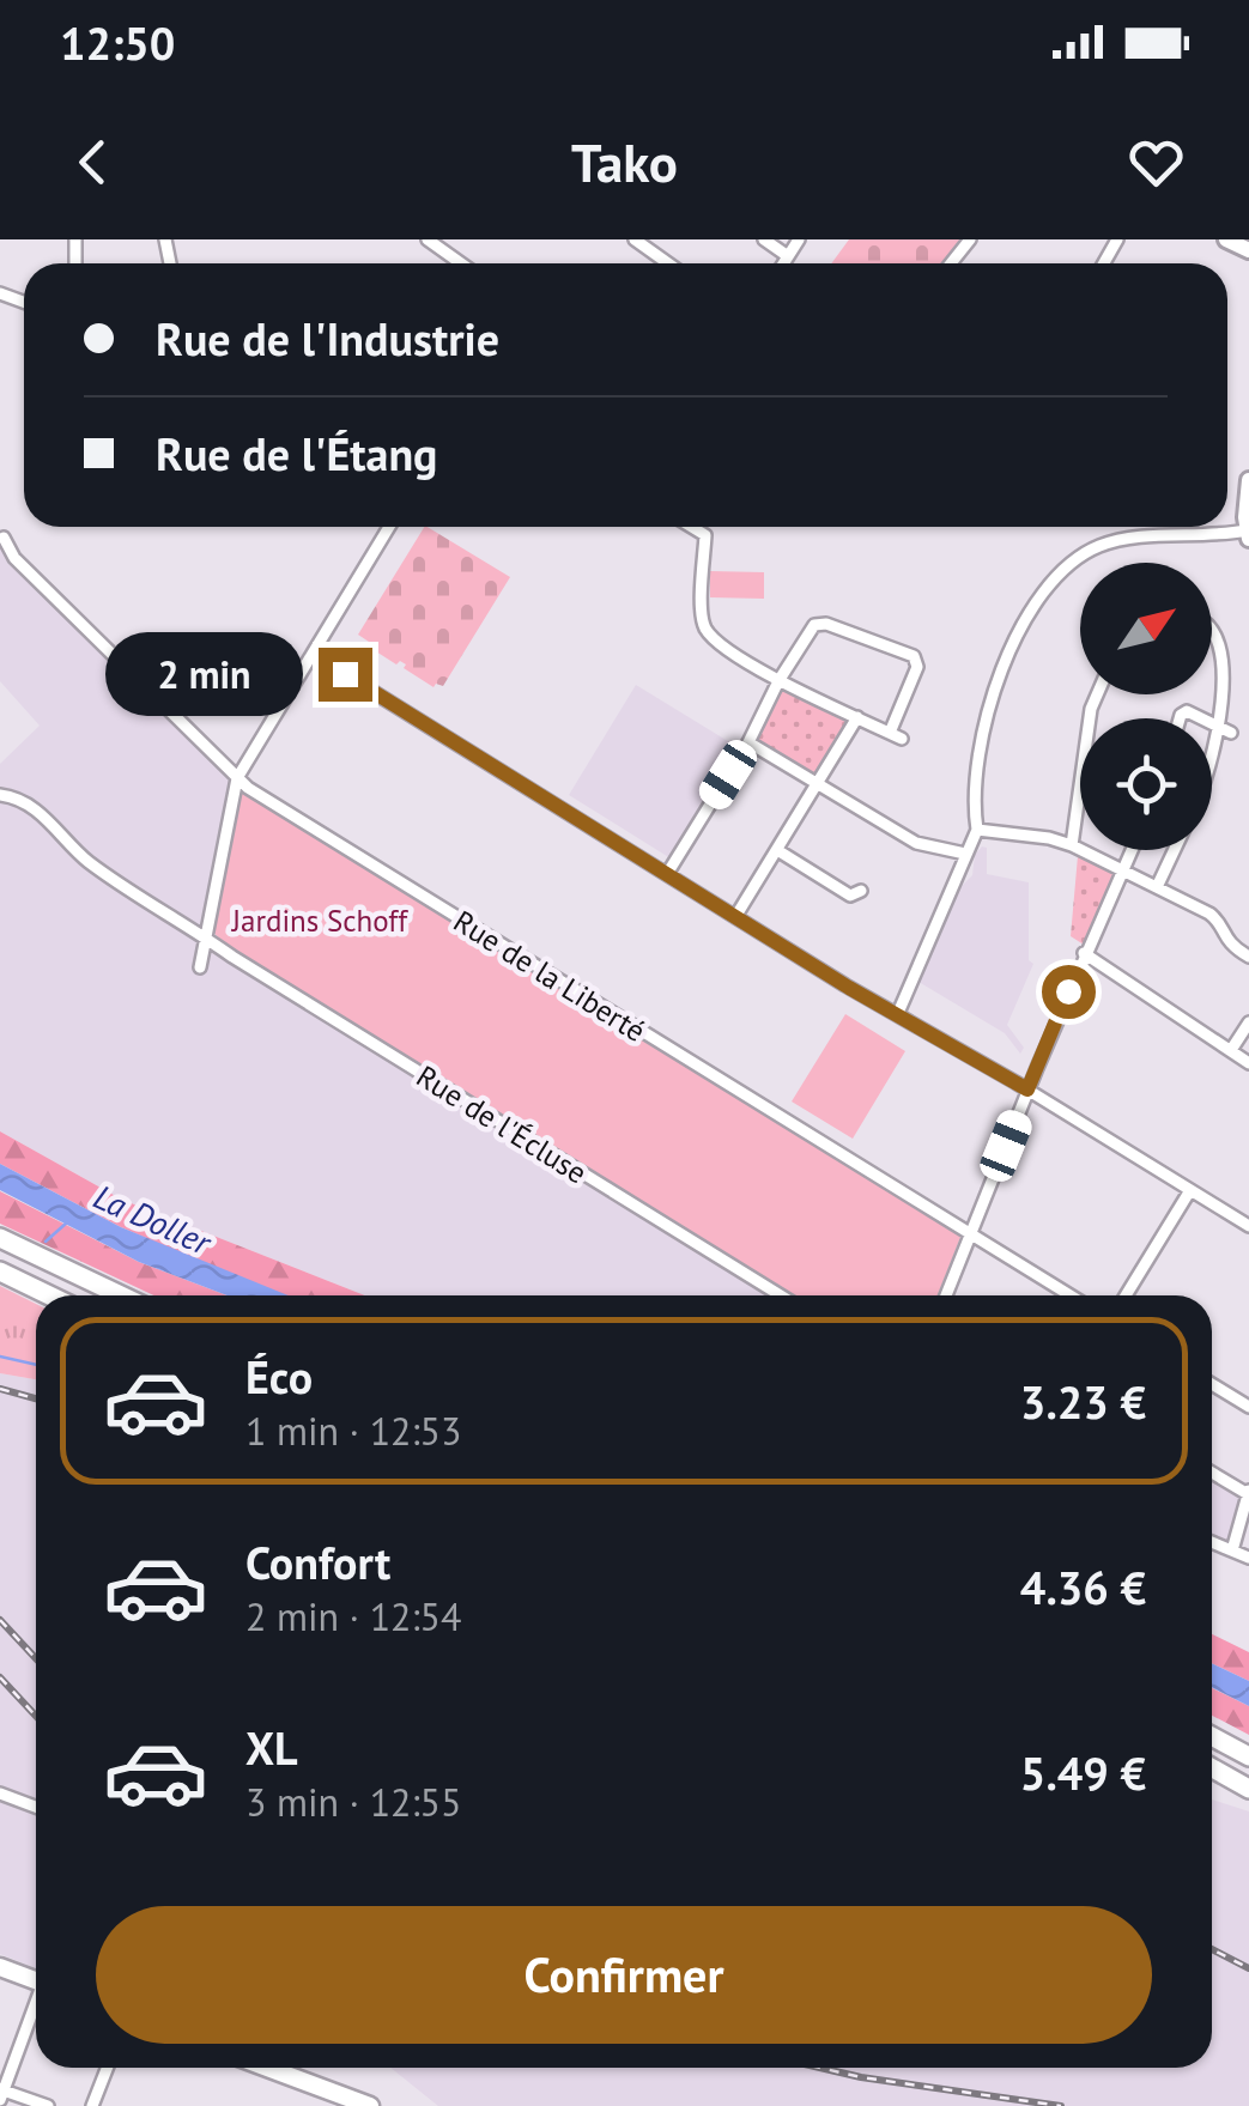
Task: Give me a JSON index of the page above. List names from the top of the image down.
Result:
{
  "streets": {
    "street": ["Rue de la Liberté", "Rue de l'Écluse"]
  },
  "water": ["La Doller"],
  "parks": ["Jardins Schoff"],
  "north": "top right",
  "page": {
    "status": "12:50",
    "header": "Tako",
    "banner": ["Rue de l'Industrie", "Rue de l'Étang"],
    "bubble": "2 min",
    "list": [
      {
        "name": "Éco",
        "note": "1 min · 12:53",
        "value": "3.23 €"
      },
      {
        "name": "Confort",
        "note": "2 min · 12:54",
        "value": "4.36 €"
      },
      {
        "name": "XL",
        "note": "3 min · 12:55",
        "value": "5.49 €"
      }
    ],
    "buttons": "Confirmer"
  }
}
